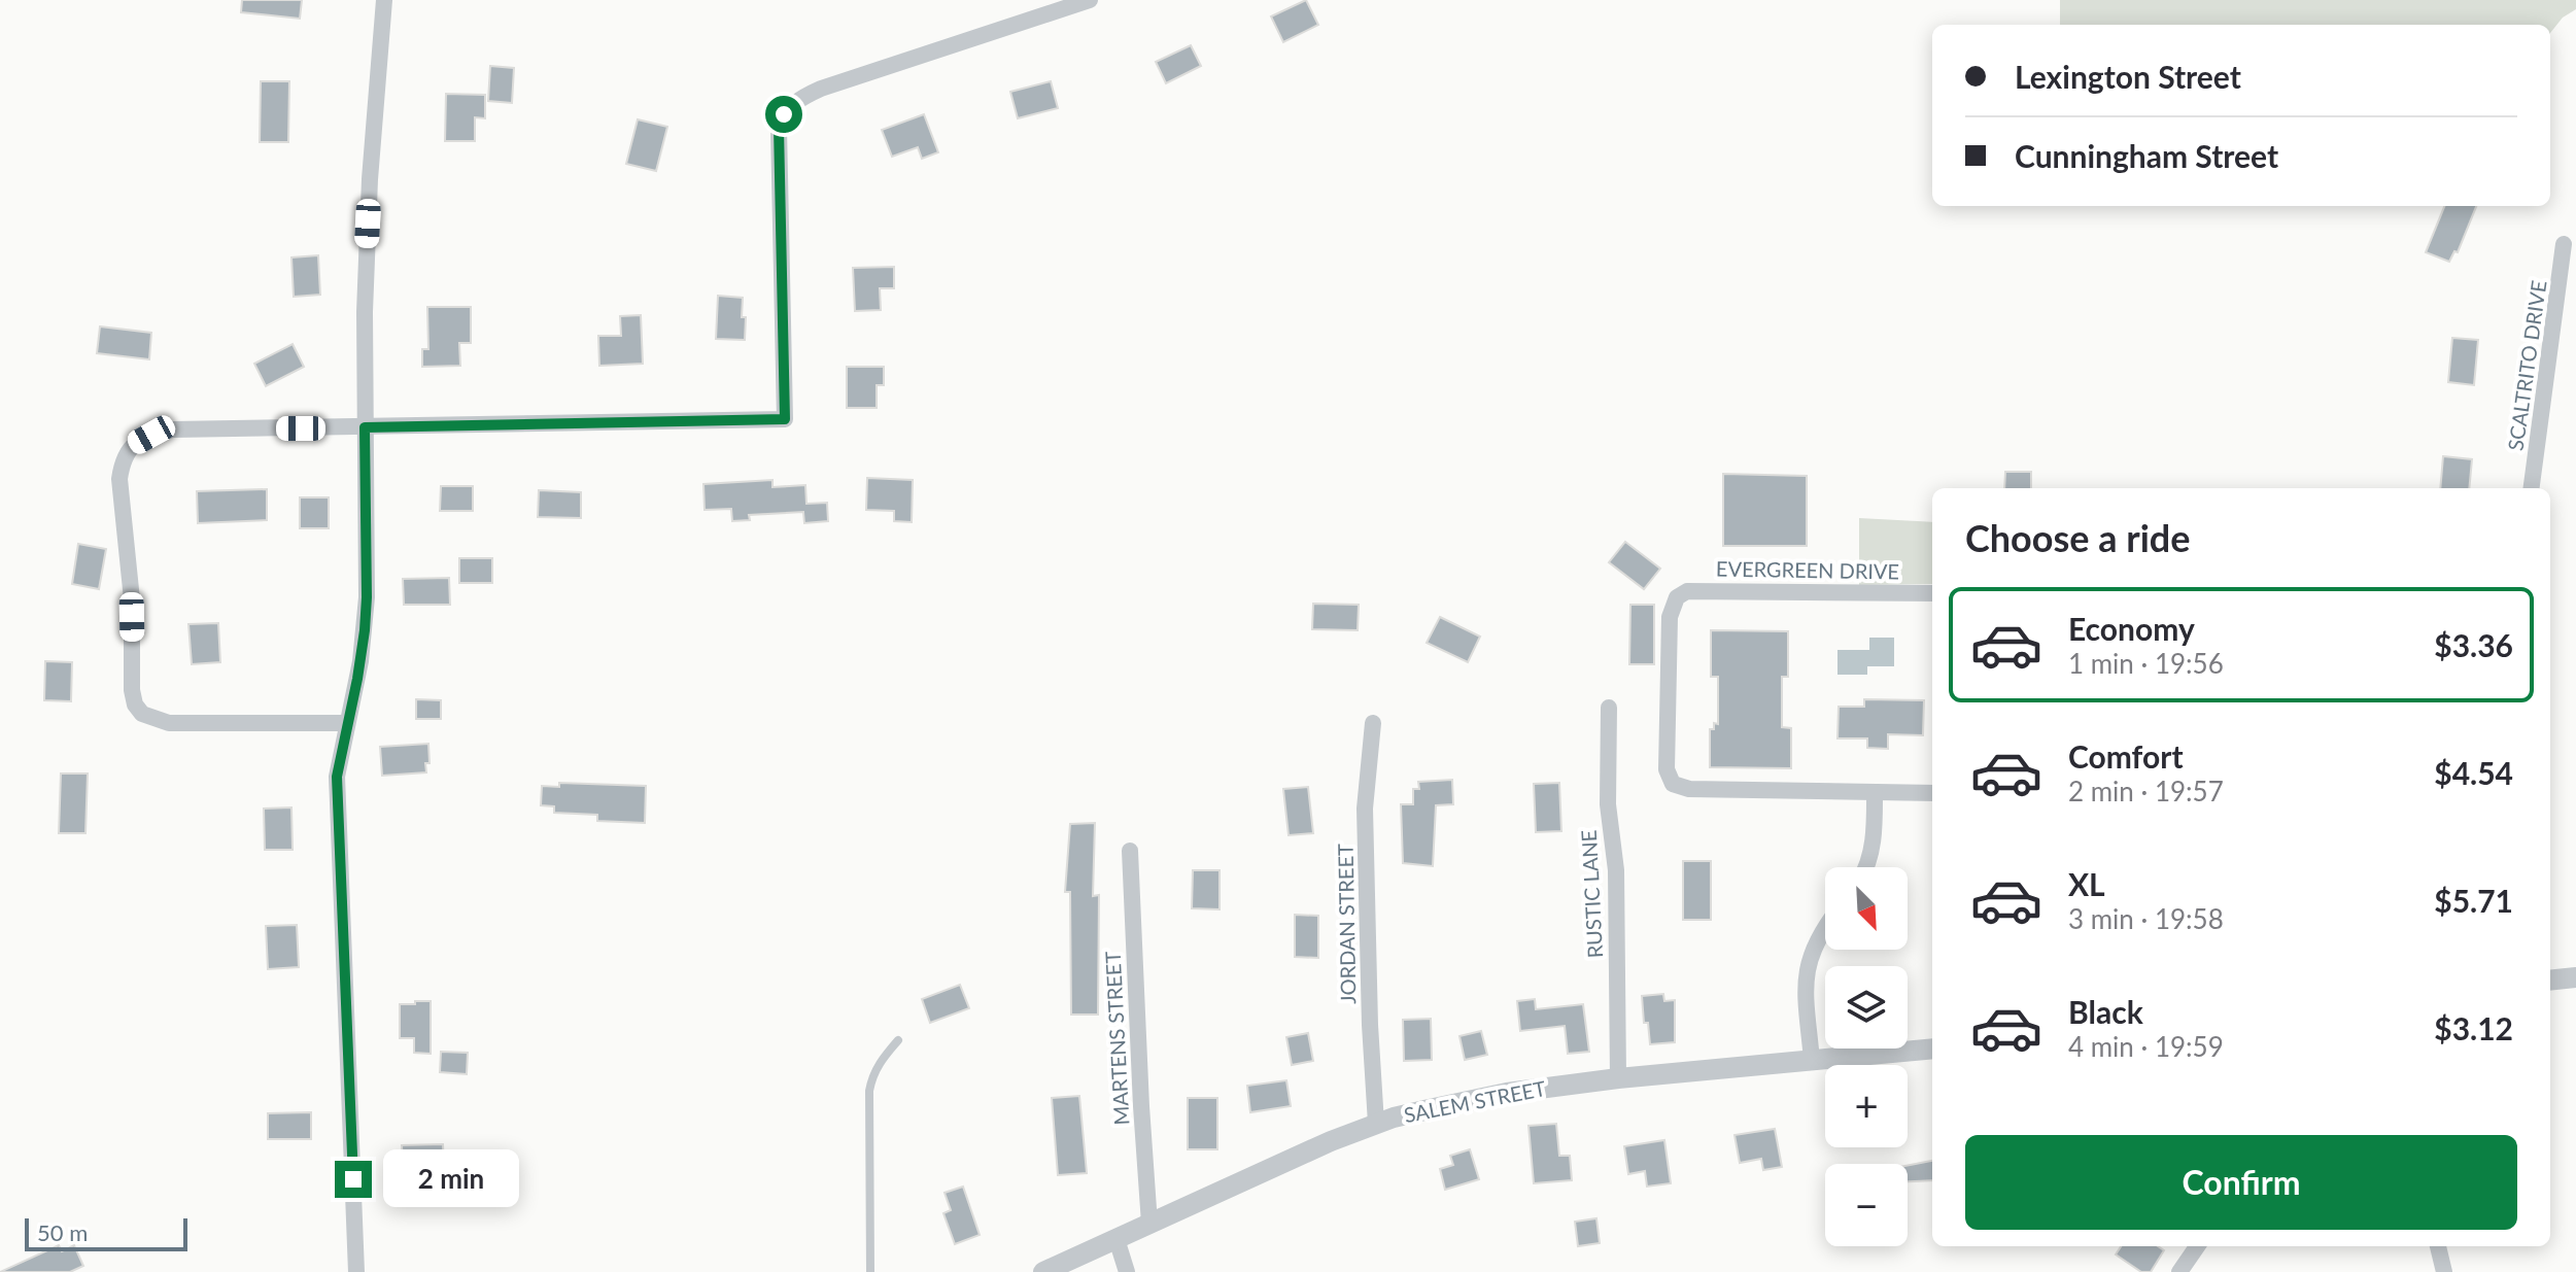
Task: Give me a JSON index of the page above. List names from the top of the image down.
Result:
{
  "streets": {
    "street": [
      "SCALTRITO DRIVE",
      "EVERGREEN DRIVE",
      "RUSTIC LANE",
      "JORDAN STREET",
      "MARTENS STREET",
      "SALEM STREET"
    ]
  },
  "crossings": [
    ["RUSTIC LANE", "SALEM STREET"],
    ["JORDAN STREET", "SALEM STREET"],
    ["MARTENS STREET", "SALEM STREET"]
  ],
  "scale_bar": "50 m",
  "north": "bottom right",
  "page": {
    "banner": ["Lexington Street", "Cunningham Street"],
    "heading": "Choose a ride",
    "list": [
      {
        "name": "Economy",
        "note": "1 min · 19:56",
        "value": "$3.36"
      },
      {
        "name": "Comfort",
        "note": "2 min · 19:57",
        "value": "$4.54"
      },
      {
        "name": "XL",
        "note": "3 min · 19:58",
        "value": "$5.71"
      },
      {
        "name": "Black",
        "note": "4 min · 19:59",
        "value": "$3.12"
      }
    ],
    "map_buttons": ["+", "−"],
    "buttons": "Confirm",
    "bubble": "2 min",
    "scale": "50 m"
  }
}
